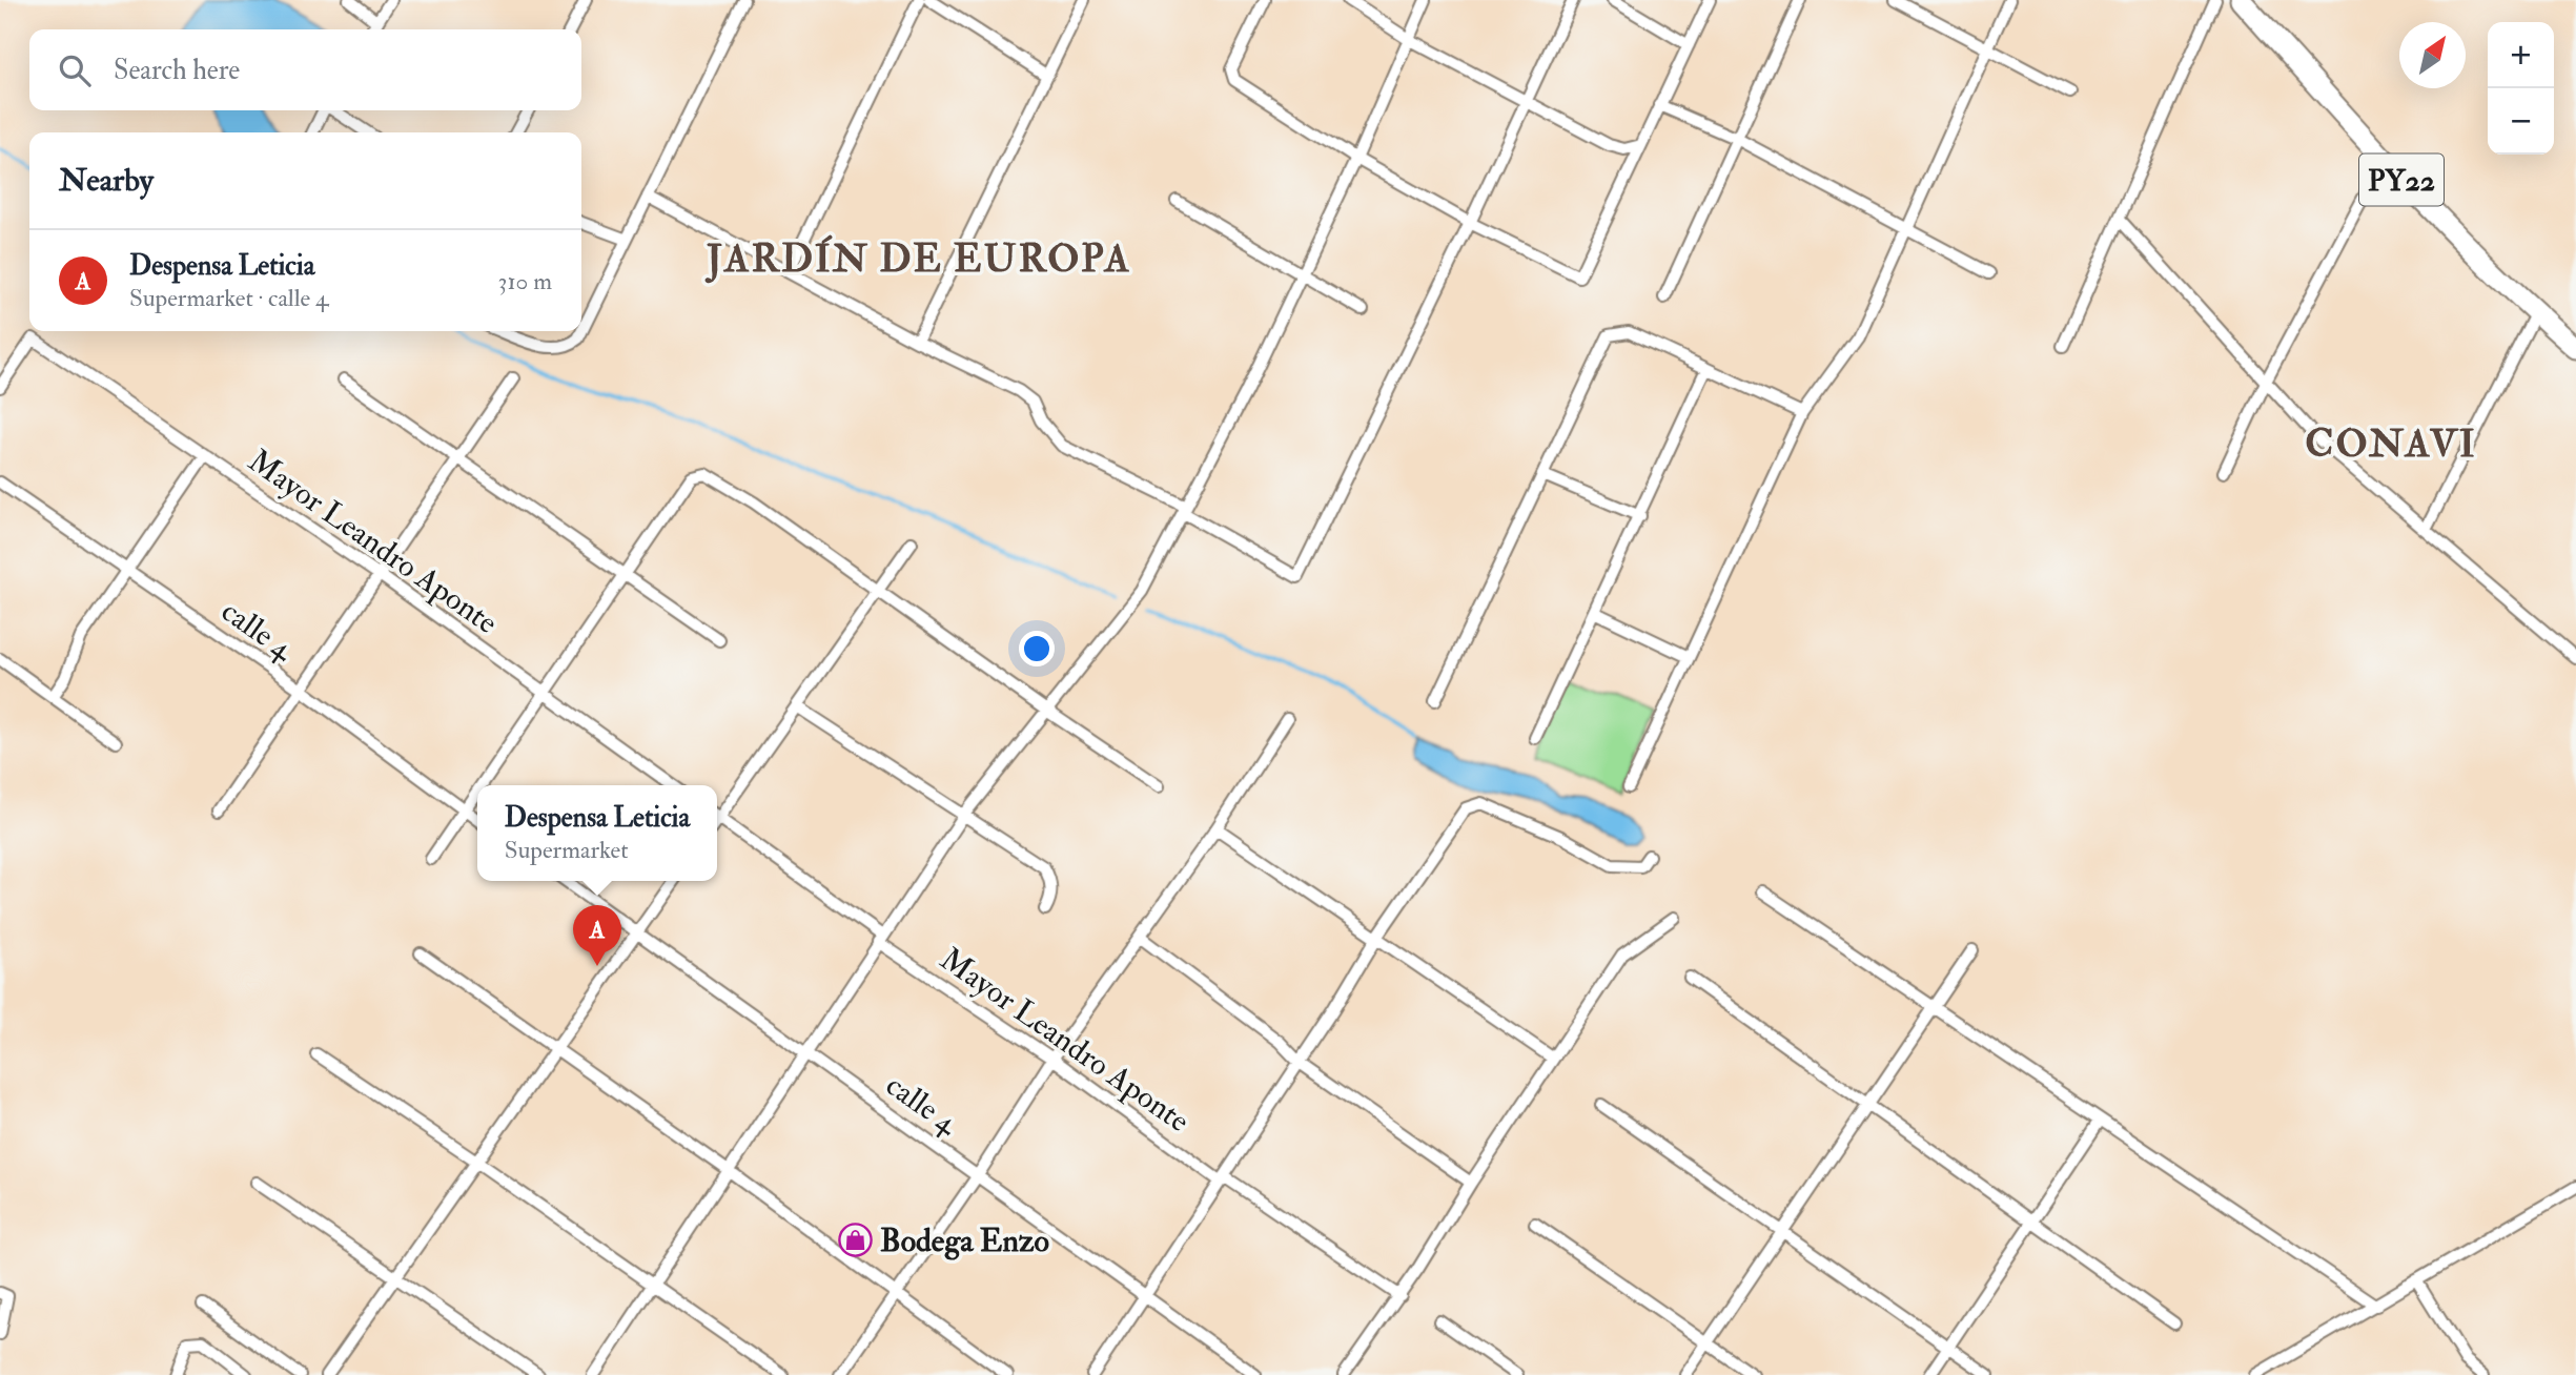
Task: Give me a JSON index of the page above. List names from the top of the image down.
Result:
{
  "streets": {
    "highway": ["PY22"],
    "street": ["Mayor Leandro Aponte", "calle 4"]
  },
  "districts": ["JARDÍN DE EUROPA", "CONAVI"],
  "places": {
    "shop": ["Bodega Enzo"]
  },
  "north": "top right",
  "page": {
    "map_buttons": ["+", "−"],
    "search": "Search here",
    "heading": "Nearby",
    "list": [
      {
        "mark": "A",
        "name": "Despensa Leticia",
        "note": "Supermarket · calle 4",
        "value": "310 m"
      }
    ],
    "popup": ["Despensa Leticia", "Supermarket"],
    "pins": "A"
  }
}
